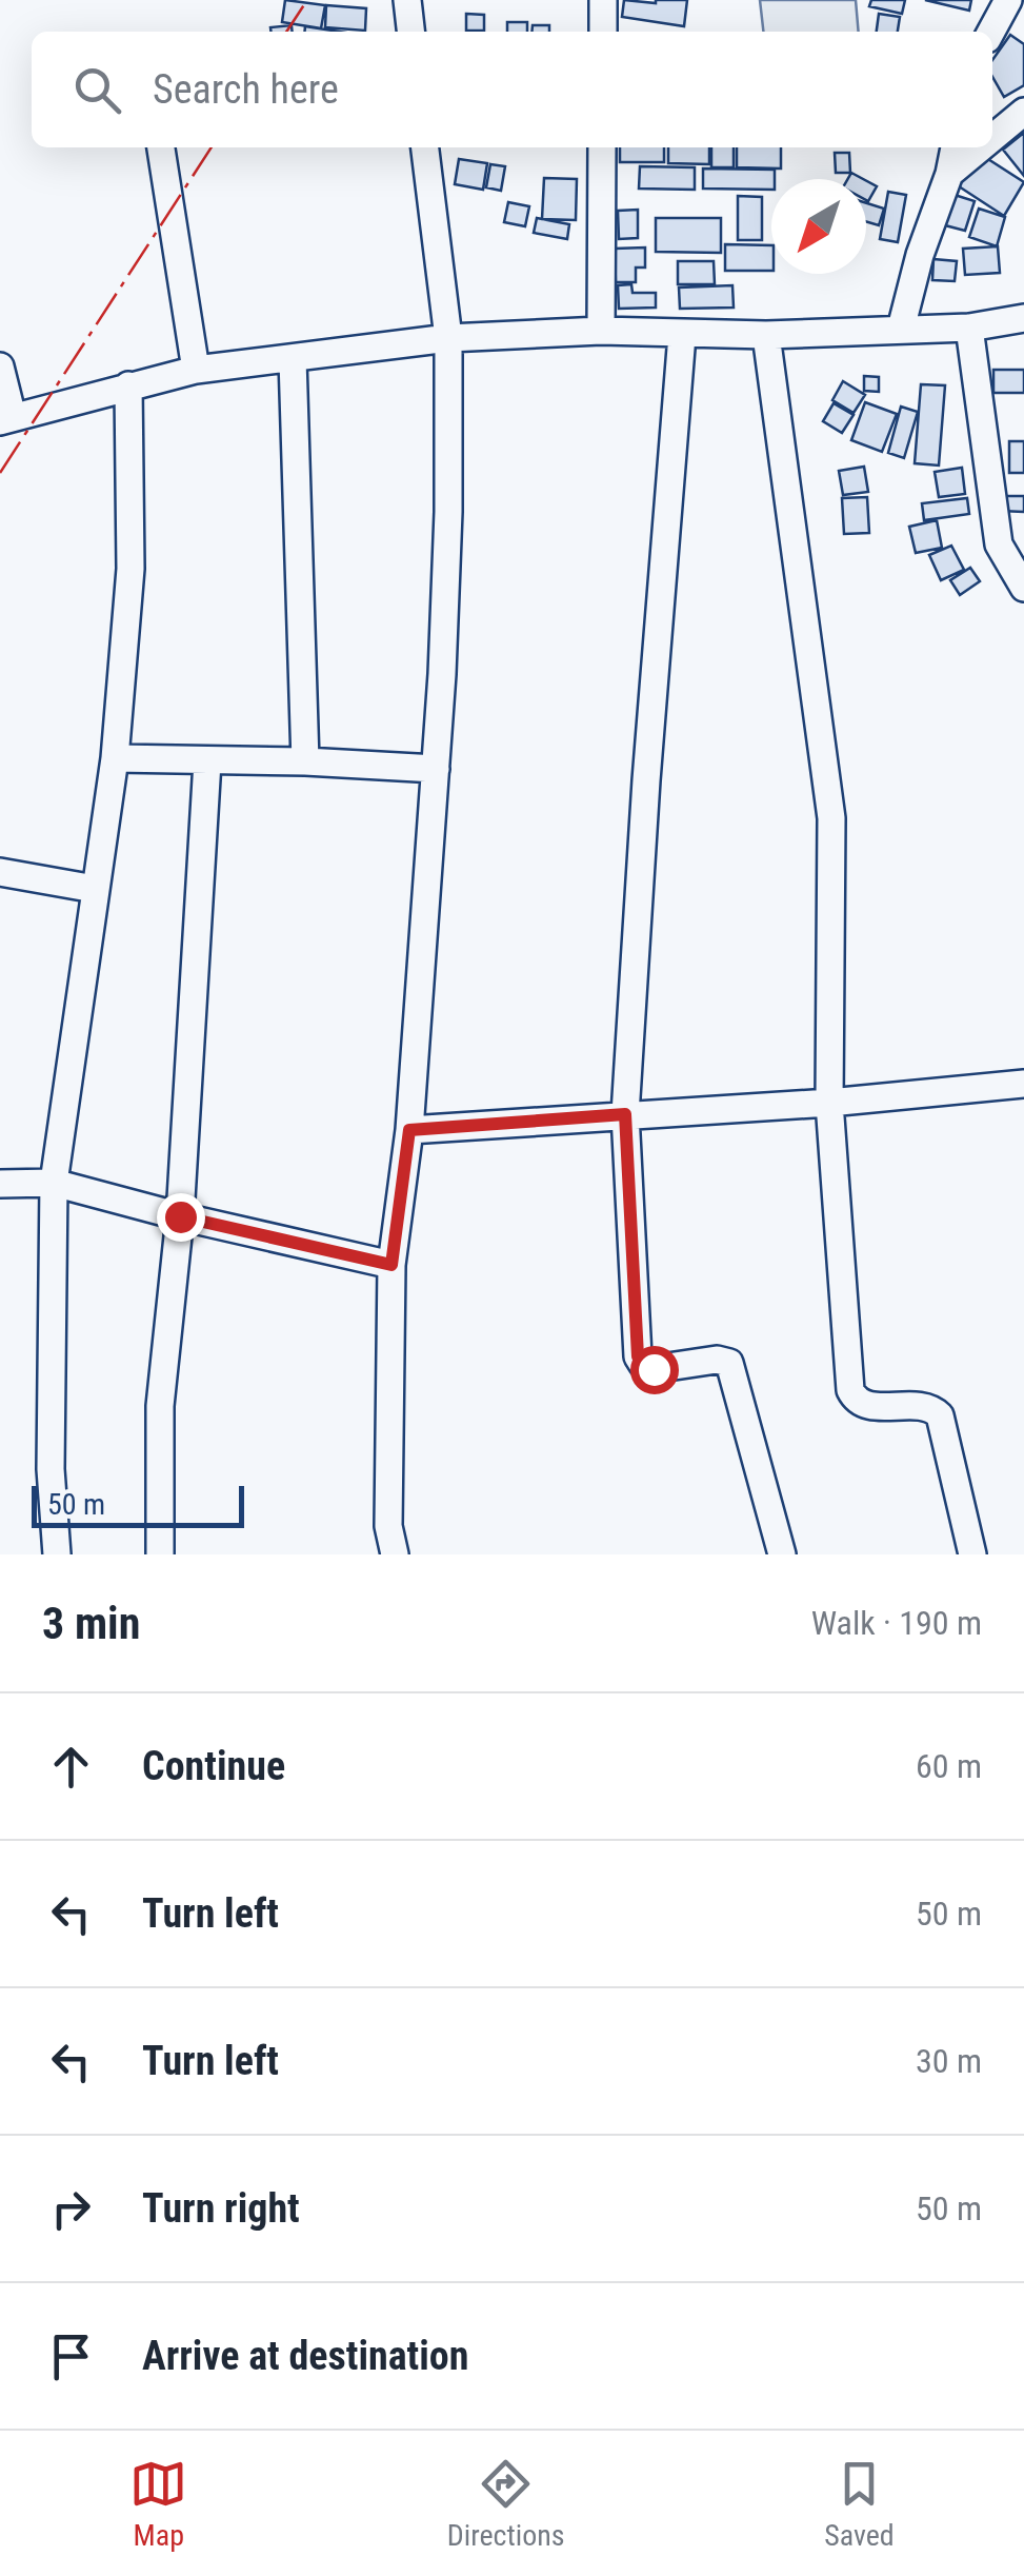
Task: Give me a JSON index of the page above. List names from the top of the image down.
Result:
{
  "scale_bar": "50 m",
  "north": "bottom left",
  "page": {
    "search": "Search here",
    "scale": "50 m",
    "heading": ["3 min", "Walk · 190 m"],
    "list": [
      ["Continue", "60 m"],
      ["Turn left", "50 m"],
      ["Turn left", "30 m"],
      ["Turn right", "50 m"],
      "Arrive at destination"
    ],
    "nav": ["Map", "Directions", "Saved"]
  }
}
